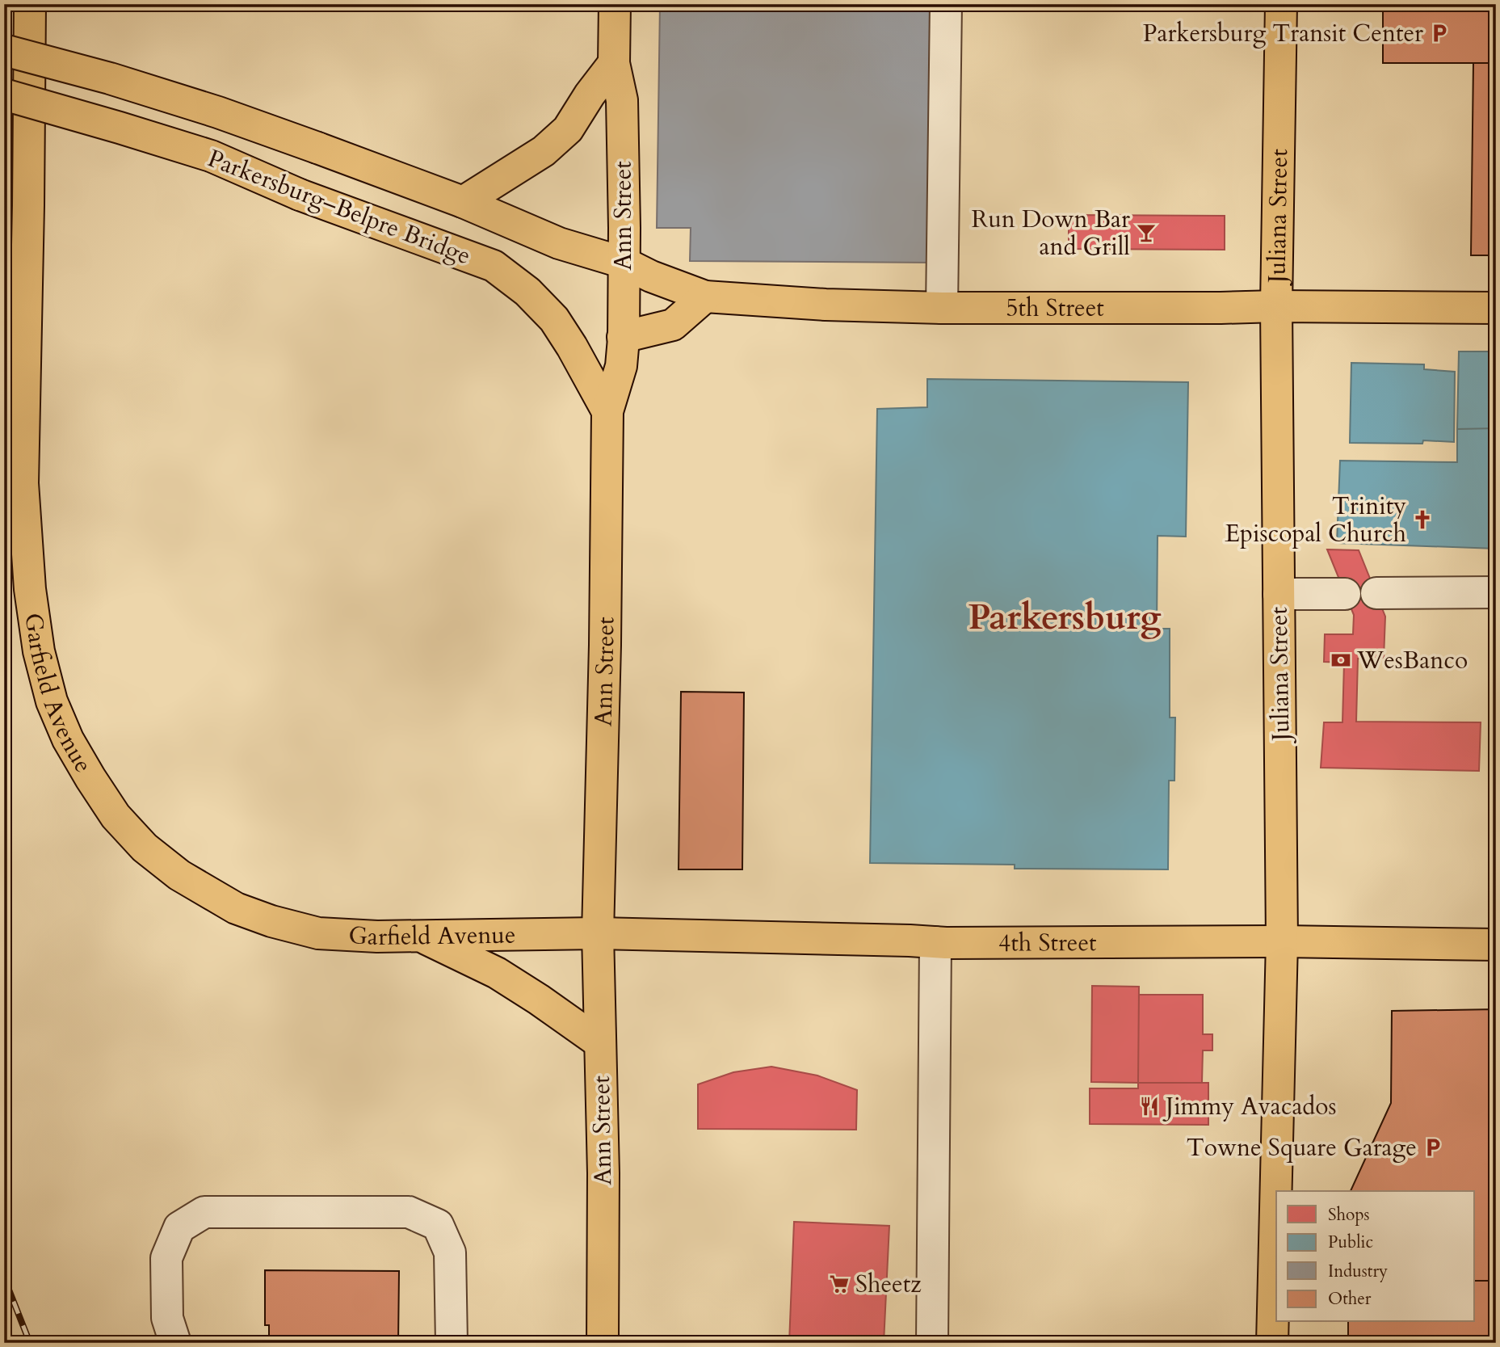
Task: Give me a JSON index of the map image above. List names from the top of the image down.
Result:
{
  "streets": {
    "main road": [
      "Parkersburg–Belpre Bridge",
      "Ann Street",
      "Juliana Street",
      "5th Street",
      "Garfield Avenue",
      "4th Street"
    ]
  },
  "crossings": [
    ["Parkersburg–Belpre Bridge", "Ann Street"],
    ["Parkersburg–Belpre Bridge", "5th Street"],
    ["Ann Street", "5th Street"],
    ["Ann Street", "Garfield Avenue"],
    ["Ann Street", "4th Street"],
    ["Juliana Street", "5th Street"],
    ["Juliana Street", "4th Street"],
    ["Garfield Avenue", "4th Street"]
  ],
  "districts": ["Parkersburg"],
  "places": {
    "parking": ["Parkersburg Transit Center", "Towne Square Garage"],
    "bar": ["Run Down Bar and Grill"],
    "church": ["Trinity Episcopal Church"],
    "bank": ["WesBanco"],
    "restaurant": ["Jimmy Avacados"],
    "supermarket": ["Sheetz"]
  },
  "legend": [
    "Shops",
    "Public",
    "Industry",
    "Other"
  ]
}
